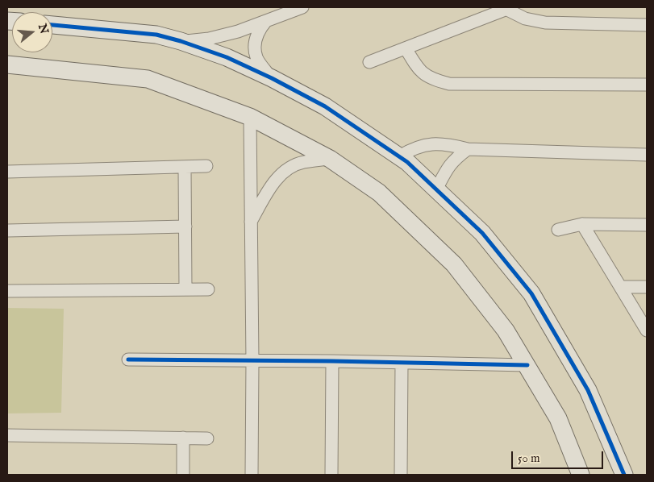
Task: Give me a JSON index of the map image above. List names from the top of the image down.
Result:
{
  "scale_bar": "50 m",
  "north": "right"
}
